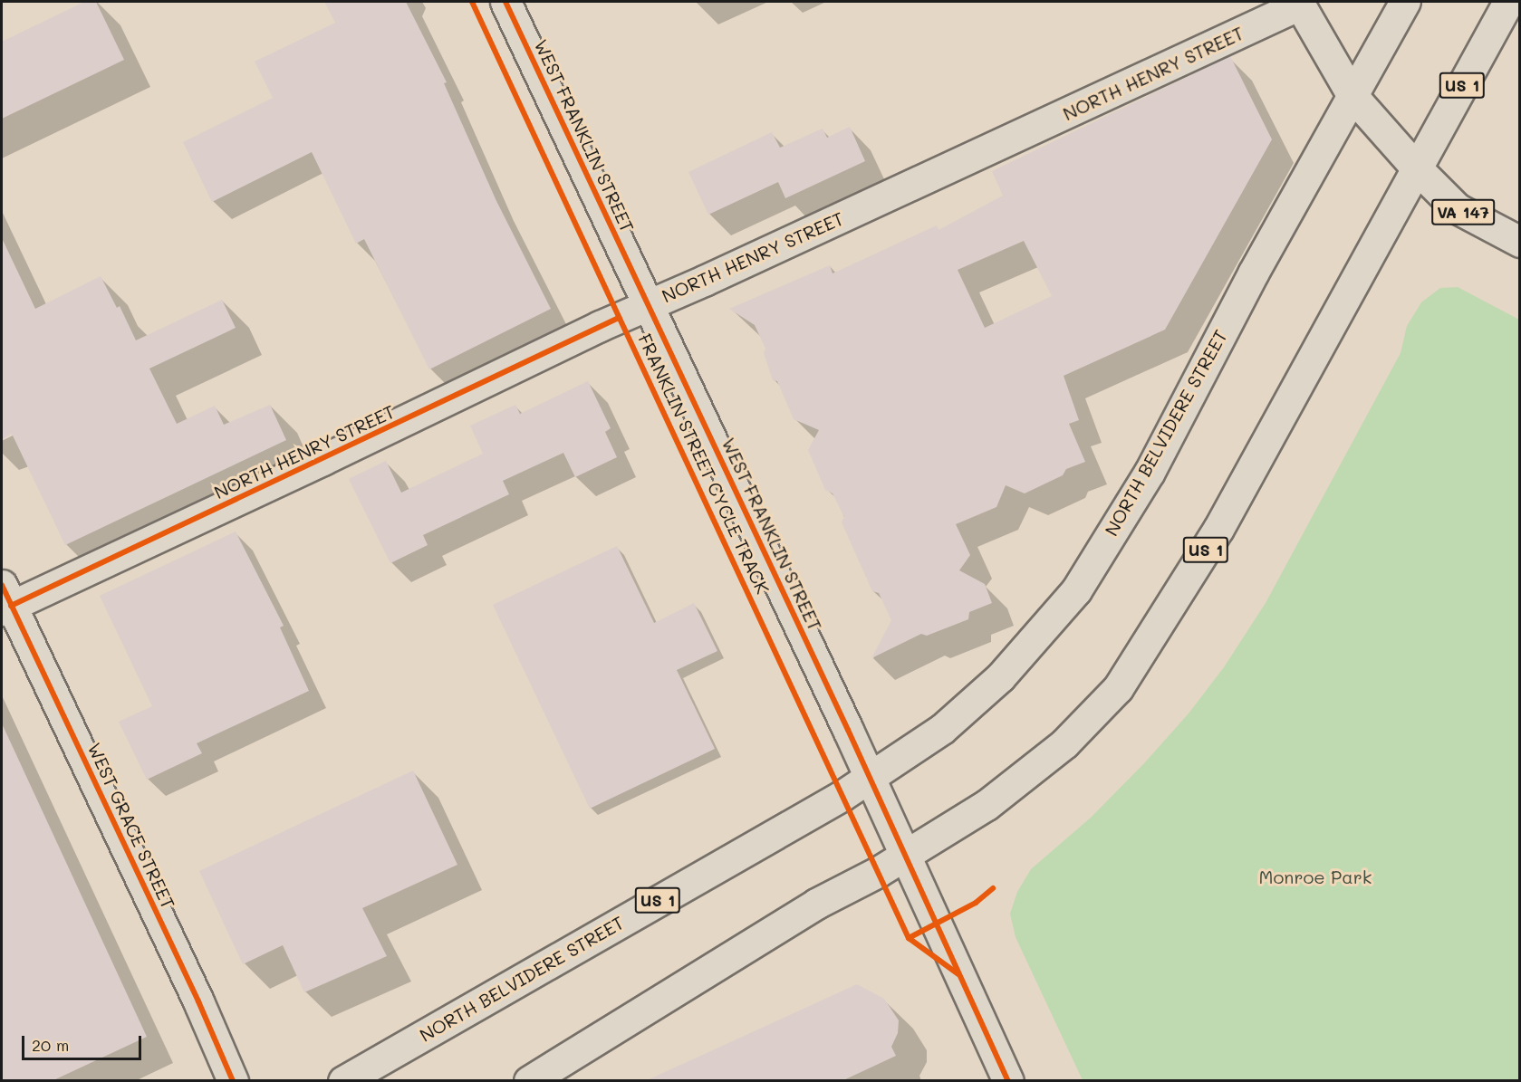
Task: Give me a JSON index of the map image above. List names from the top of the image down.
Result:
{
  "streets": {
    "main road": [
      "NORTH HENRY STREET",
      "US 1",
      "WEST FRANKLIN STREET",
      "VA 147",
      "NORTH BELVIDERE STREET",
      "WEST GRACE STREET"
    ],
    "cycle path": ["FRANKLIN STREET CYCLE TRACK"]
  },
  "crossings": [
    ["NORTH HENRY STREET", "WEST FRANKLIN STREET"],
    ["NORTH HENRY STREET", "VA 147"],
    ["NORTH HENRY STREET", "WEST GRACE STREET"],
    ["US 1", "WEST FRANKLIN STREET"],
    ["US 1", "VA 147"],
    ["US 1", "NORTH BELVIDERE STREET"],
    ["WEST FRANKLIN STREET", "NORTH BELVIDERE STREET"],
    ["VA 147", "NORTH BELVIDERE STREET"]
  ],
  "parks": ["Monroe Park"],
  "scale_bar": "20 m"
}
